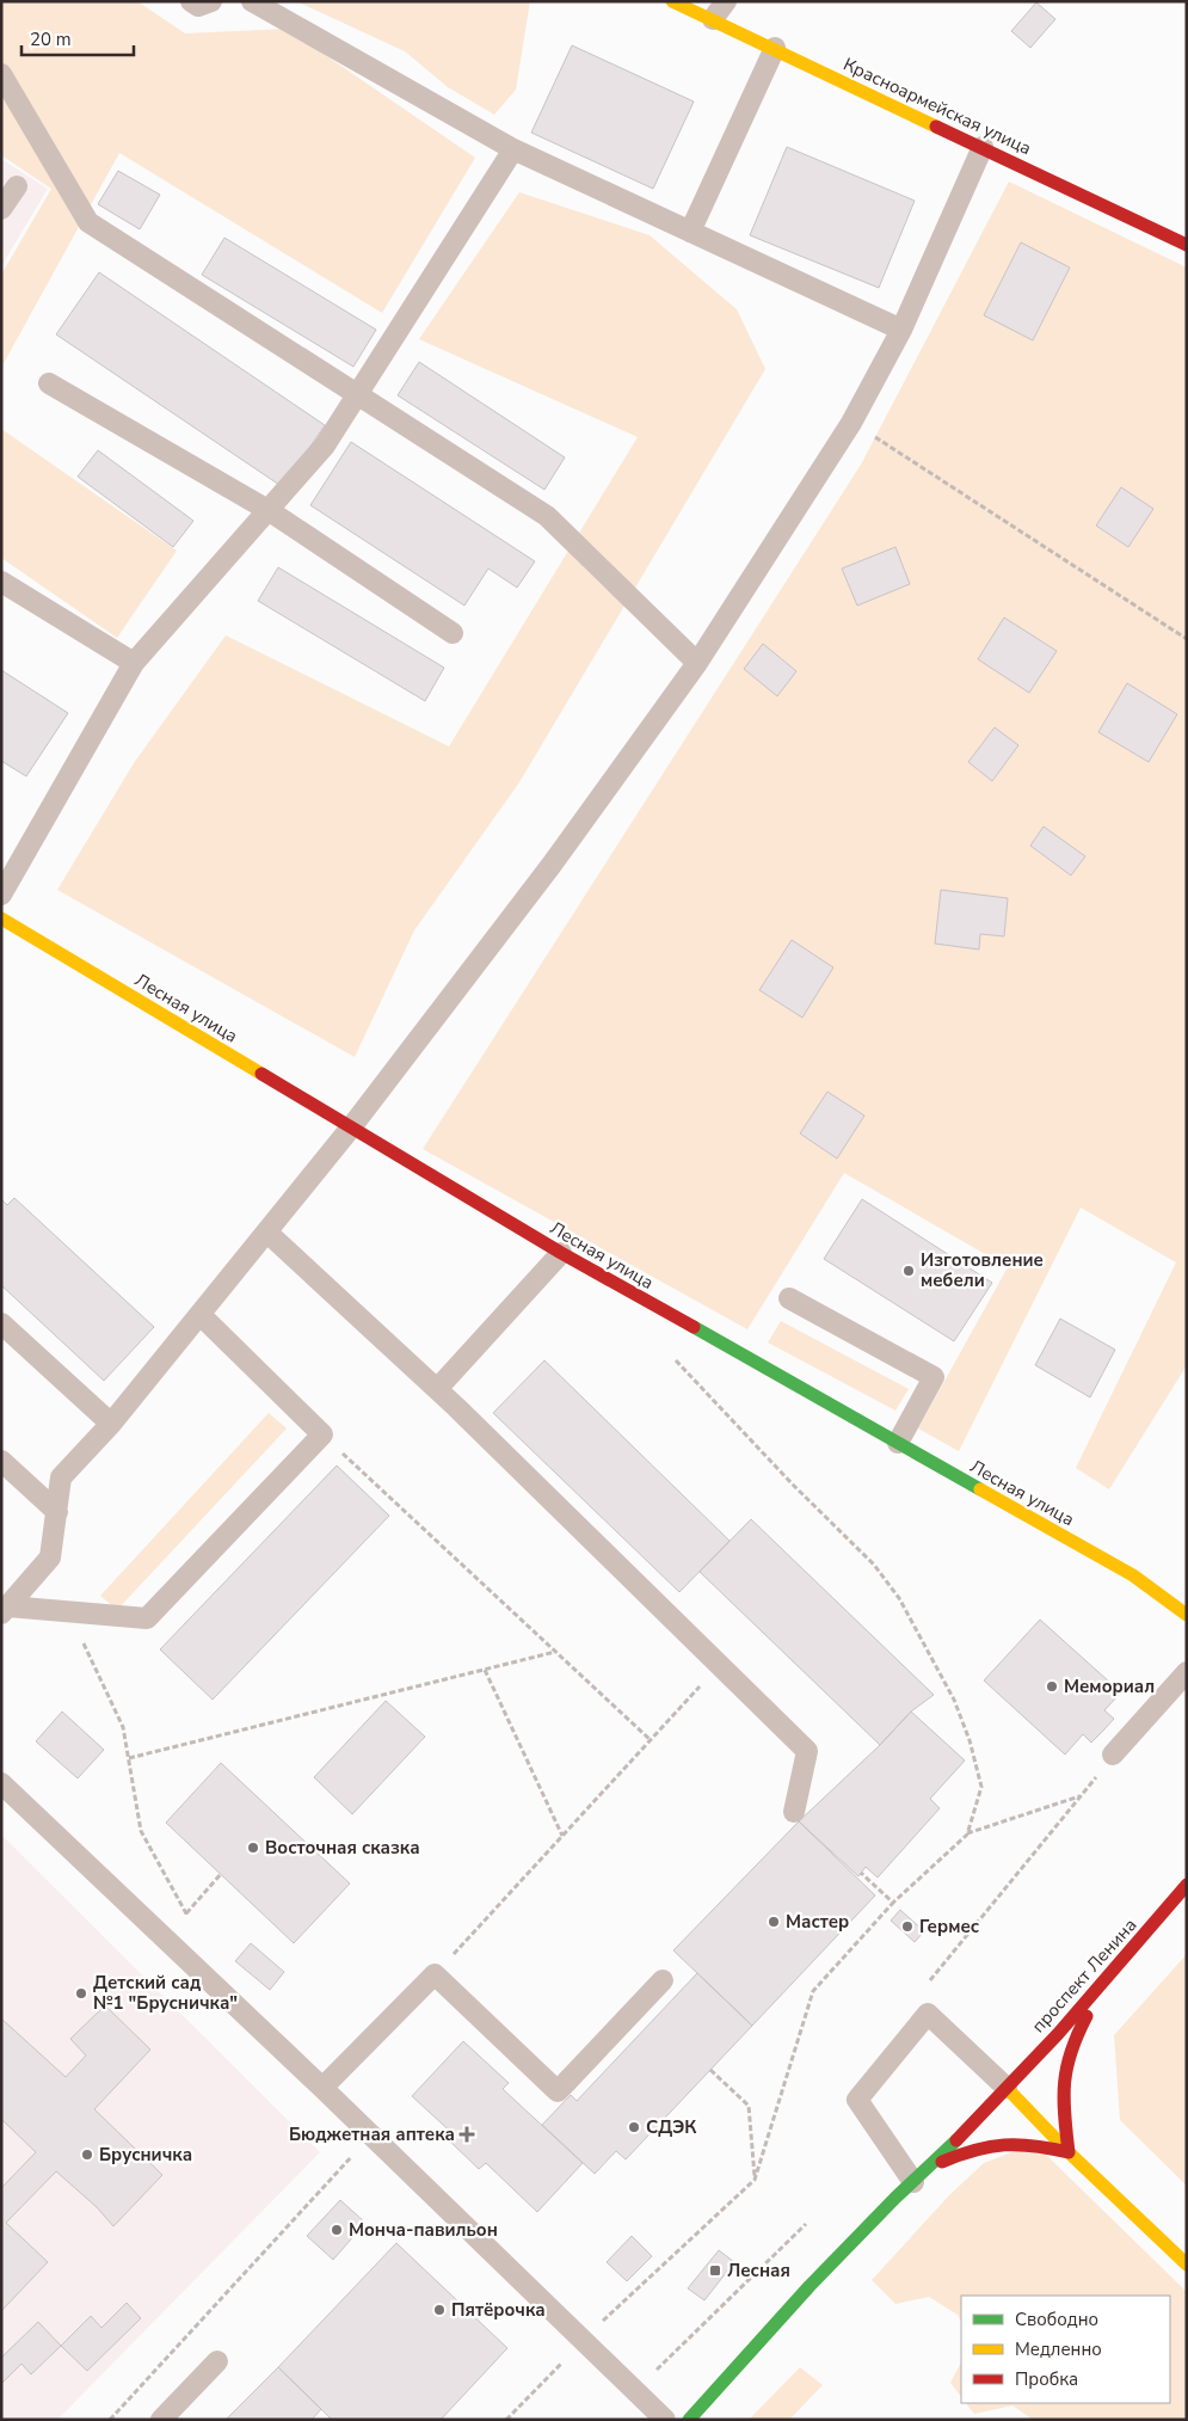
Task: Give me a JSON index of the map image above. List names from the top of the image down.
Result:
{
  "streets": {
    "street": ["Красноармейская улица", "Лесная улица", "проспект Ленина"]
  },
  "places": {
    "other": [
      "Изготовление мебели",
      "Мемориал",
      "Восточная сказка",
      "Мастер",
      "Гермес",
      "Детский сад №1 \"Брусничка\"",
      "СДЭК",
      "Брусничка",
      "Монча-павильон",
      "Пятёрочка"
    ],
    "health": ["Бюджетная аптека"],
    "transit": ["Лесная"]
  },
  "legend": ["Свободно", "Медленно", "Пробка"],
  "scale_bar": "20 m"
}
